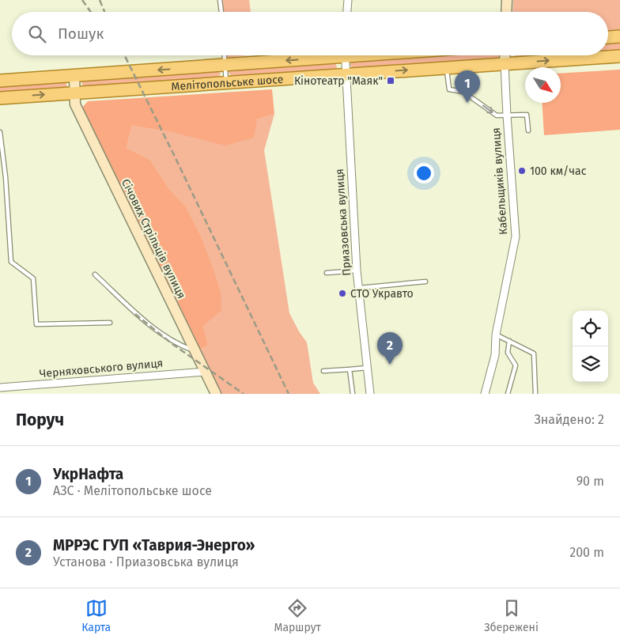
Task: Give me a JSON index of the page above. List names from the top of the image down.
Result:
{
  "streets": {
    "main road": ["Мелітопольське шосе"],
    "street": [
      "Кабельщиків вулиця",
      "Приазовська вулиця",
      "Січових Стрільців вулиця",
      "Черняховського вулиця"
    ]
  },
  "crossings": [
    ["Мелітопольське шосе", "Кабельщиків вулиця"],
    ["Мелітопольське шосе", "Приазовська вулиця"],
    ["Мелітопольське шосе", "Січових Стрільців вулиця"],
    ["Січових Стрільців вулиця", "Черняховського вулиця"]
  ],
  "places": {
    "transit": ["Кінотеатр \"Маяк\""],
    "other": ["100 км/час", "СТО Укравто"]
  },
  "north": "bottom right",
  "page": {
    "search": "Пошук",
    "pins": ["1", "2"],
    "heading": ["Поруч", "Знайдено: 2"],
    "list": [
      {
        "mark": "1",
        "name": "УкрНафта",
        "note": "АЗС · Мелітопольське шосе",
        "value": "90 m"
      },
      {
        "mark": "2",
        "name": "МРРЭС ГУП «Таврия-Энерго»",
        "note": "Установа · Приазовська вулиця",
        "value": "200 m"
      }
    ],
    "nav": ["Карта", "Маршрут", "Збережені"]
  }
}
